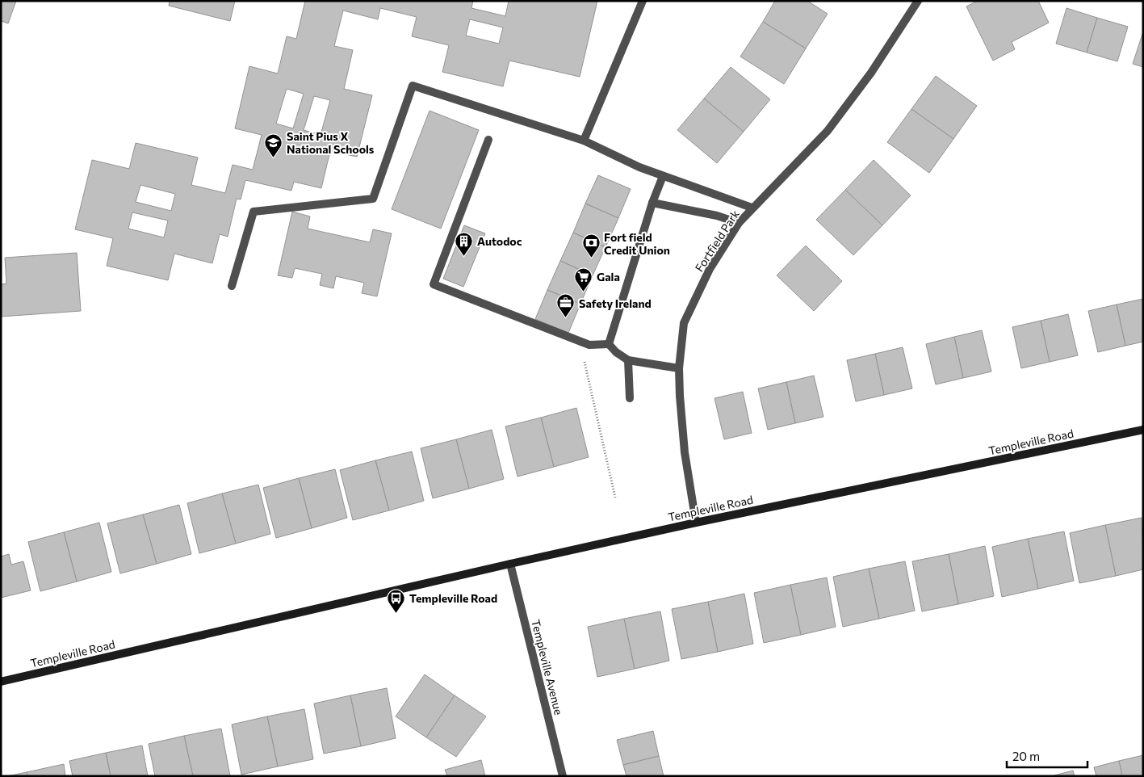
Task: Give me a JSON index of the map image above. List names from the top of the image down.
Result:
{
  "streets": {
    "main road": ["Templeville Road"],
    "street": ["Fortfield Park", "Templeville Avenue"]
  },
  "crossings": [
    ["Fortfield Park", "Templeville Road"],
    ["Templeville Road", "Templeville Avenue"]
  ],
  "places": {
    "school or university": ["Saint Pius X National Schools"],
    "building": ["Autodoc"],
    "bank": ["Fort field Credit Union"],
    "supermarket": ["Gala"],
    "office": ["Safety Ireland"],
    "bus stop": ["Templeville Road"]
  },
  "scale_bar": "20 m"
}
